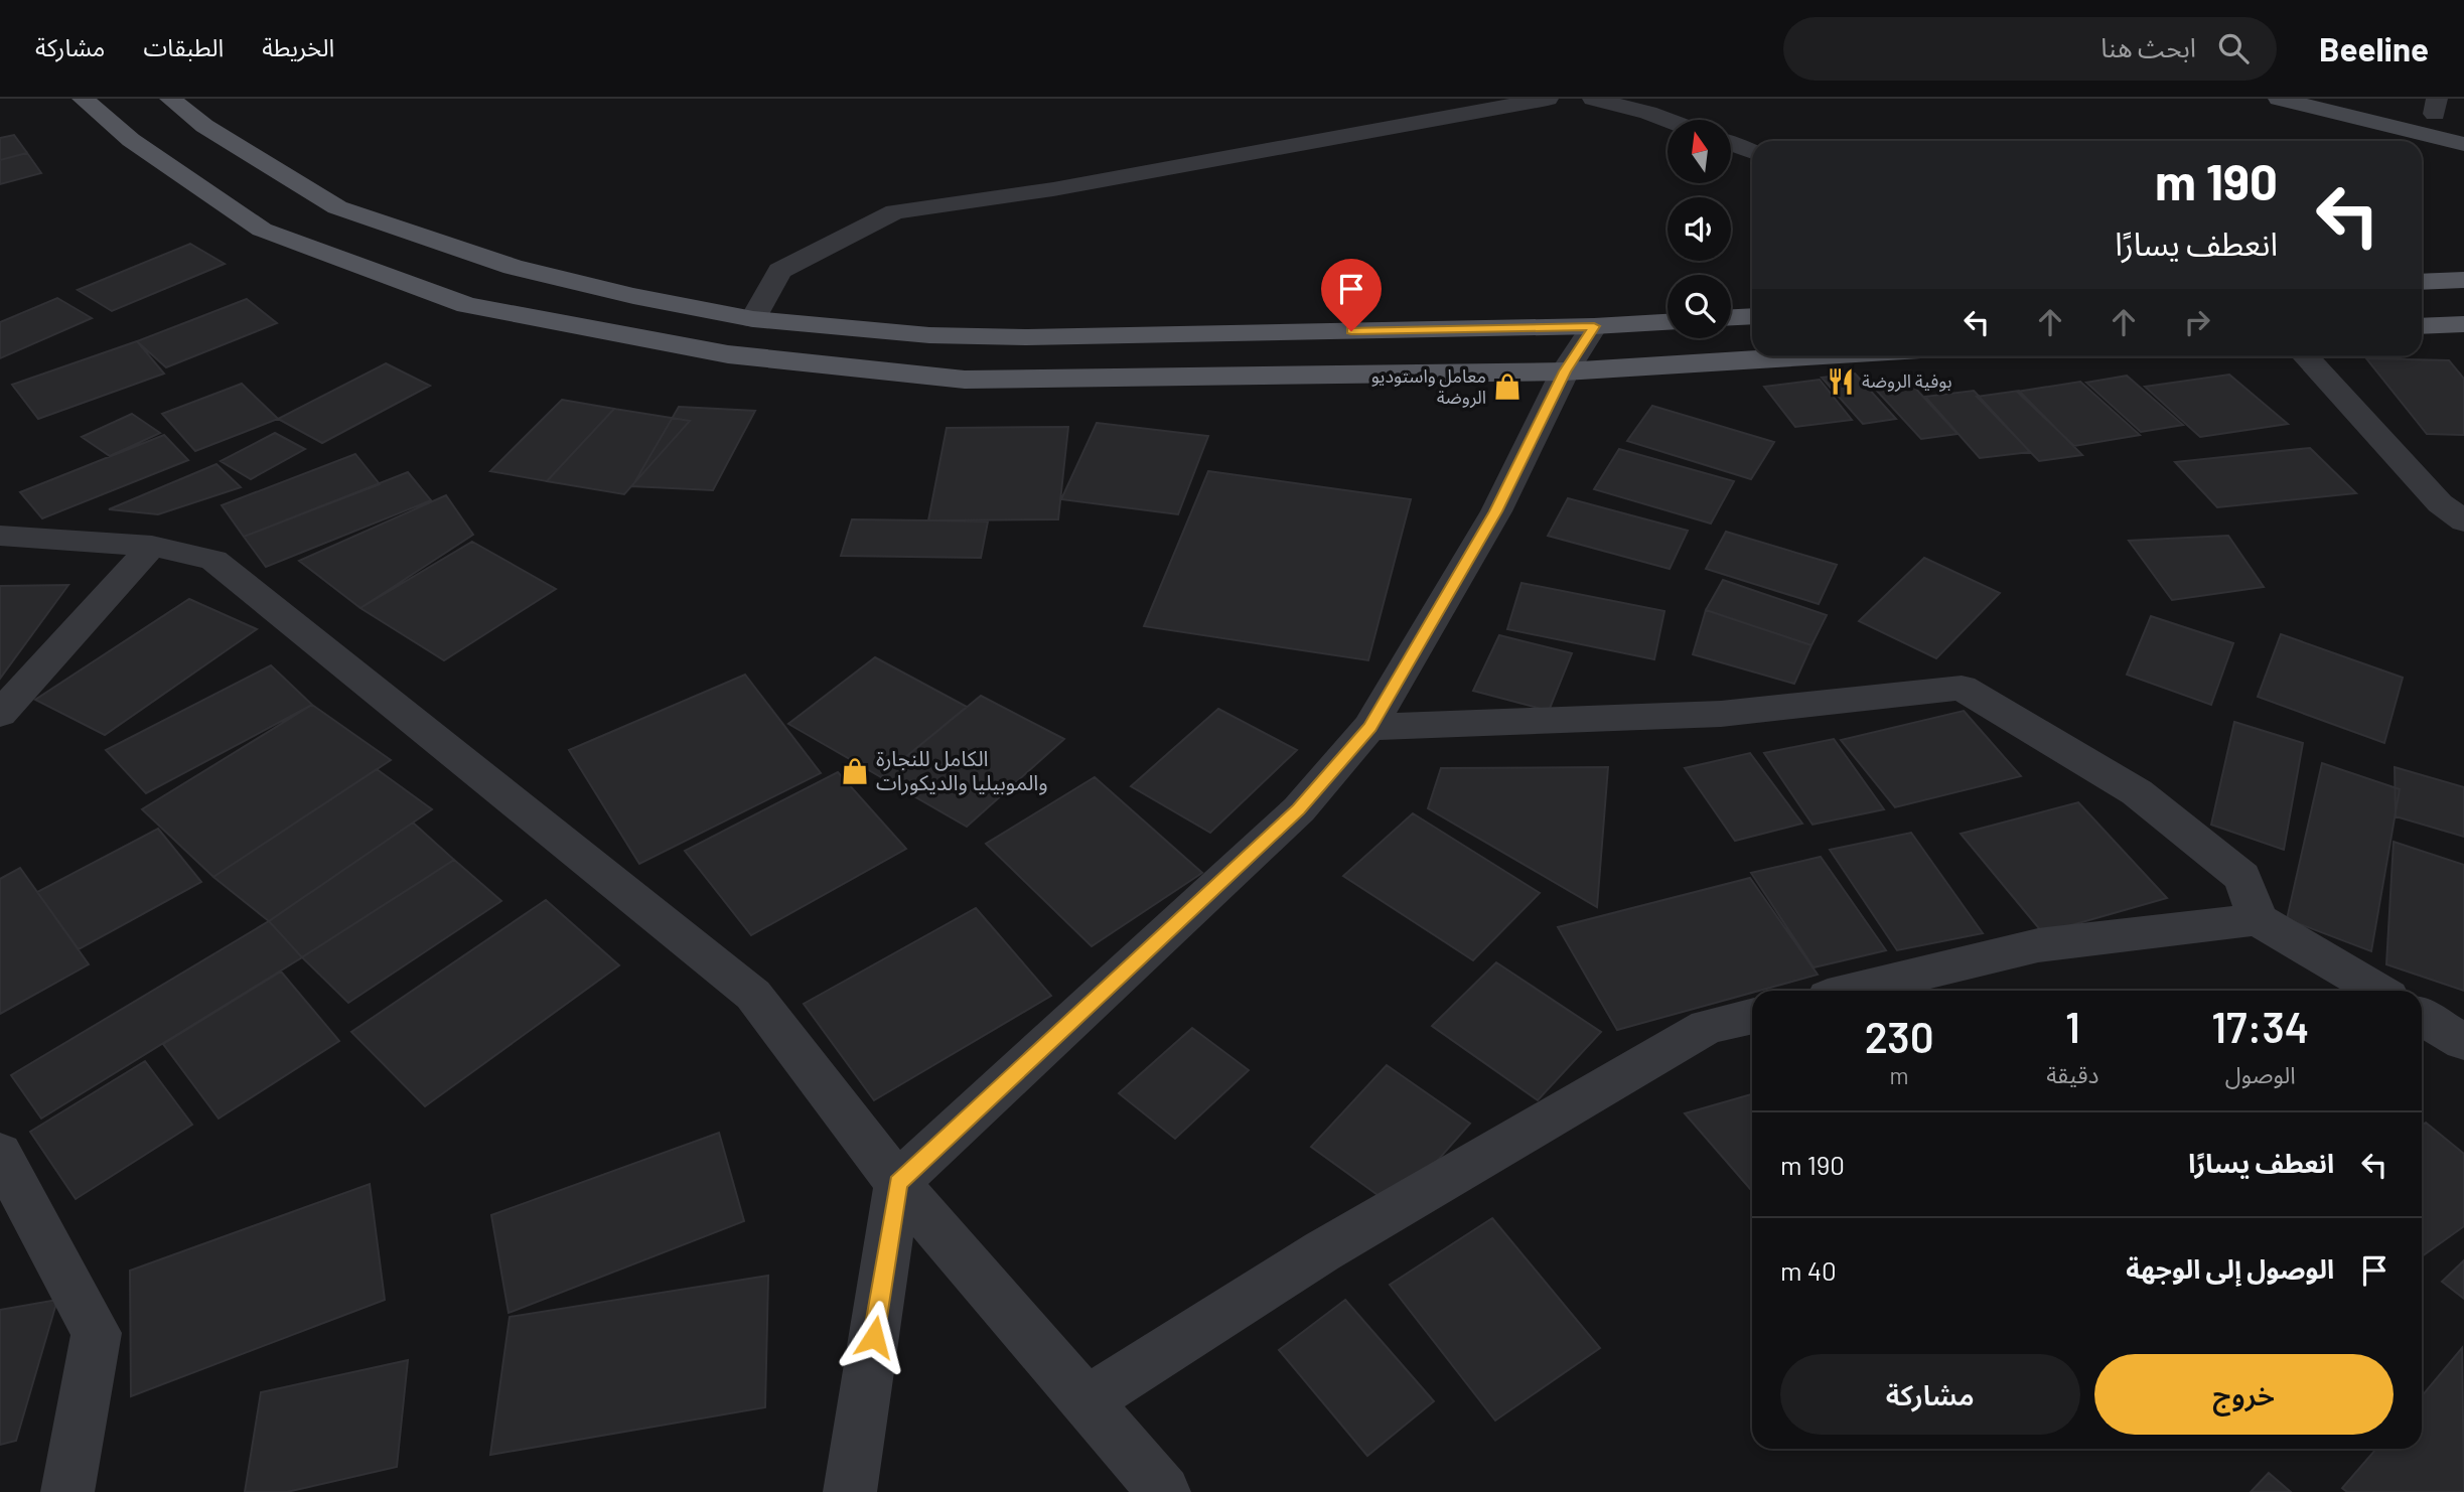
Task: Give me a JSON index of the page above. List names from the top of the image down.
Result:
{
  "places": {
    "restaurant": ["بوفية الروضة"],
    "shop": ["معامل واستوديو الروضة", "الكامل للنجارة والموبيليا والديكورات"]
  },
  "north": "top",
  "page": {
    "header": "Beeline",
    "search": "ابحث هنا",
    "nav": ["الخريطة", "الطبقات", "مشاركة"],
    "turn": ["190 m", "انعطف يسارًا"],
    "eta": [
      "17:34",
      "الوصول",
      "1",
      "دقيقة",
      "230",
      "m"
    ],
    "list": [
      {
        "name": "انعطف يسارًا",
        "value": "190 m"
      },
      {
        "name": "الوصول إلى الوجهة",
        "value": "40 m"
      }
    ],
    "buttons": ["خروج", "مشاركة"]
  }
}
